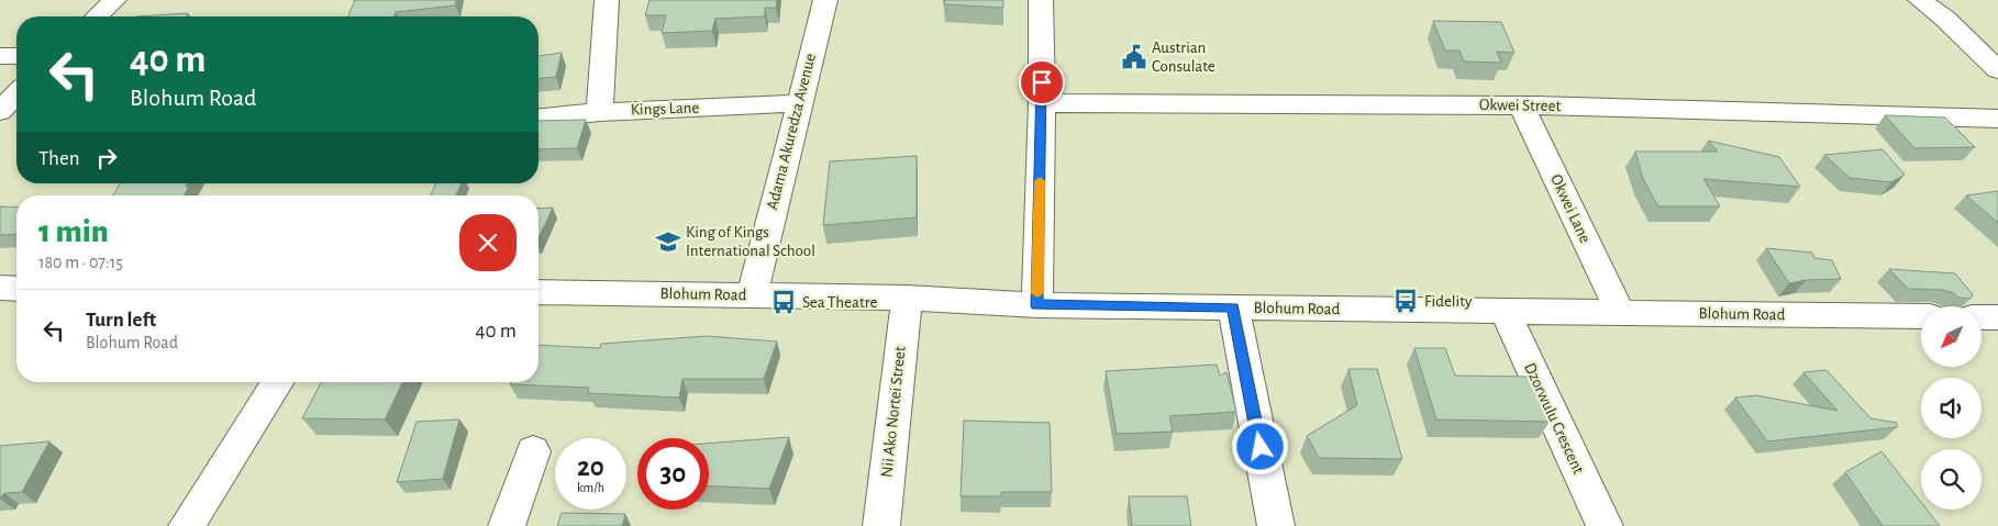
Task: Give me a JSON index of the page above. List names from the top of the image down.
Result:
{
  "streets": {
    "street": [
      "Okwei Street",
      "Kings Lane",
      "Adama Akuredza Avenue",
      "Okwei Lane",
      "Blohum Road",
      "Nii Ako Nortei Street",
      "Dzorwulu Crescent"
    ]
  },
  "crossings": [
    ["Okwei Street", "Okwei Lane"],
    ["Kings Lane", "Adama Akuredza Avenue"],
    ["Adama Akuredza Avenue", "Blohum Road"],
    ["Okwei Lane", "Blohum Road"],
    ["Blohum Road", "Nii Ako Nortei Street"],
    ["Blohum Road", "Dzorwulu Crescent"]
  ],
  "places": {
    "public building": ["Austrian Consulate"],
    "school or university": ["King of Kings International School"],
    "bus stop": ["Fidelity", "Sea Theatre"]
  },
  "north": "bottom left",
  "page": {
    "turn": ["40 m", "Blohum Road"],
    "then": "Then",
    "heading": ["1 min", "180 m · 07:15"],
    "list": [
      {
        "name": "Turn left",
        "note": "Blohum Road",
        "value": "40 m"
      }
    ],
    "speed": "20 km/h",
    "limit": "30"
  }
}
